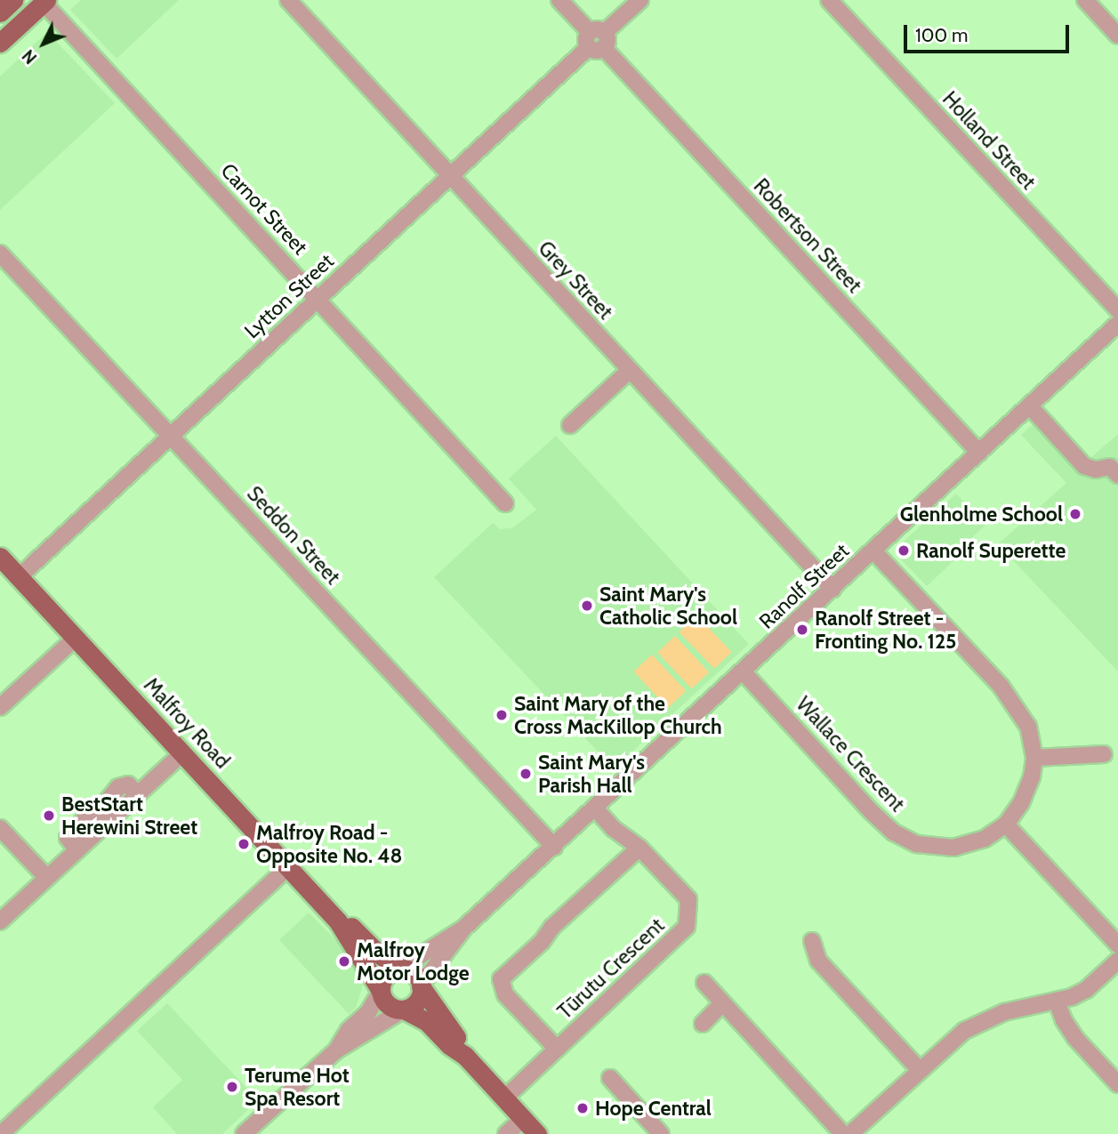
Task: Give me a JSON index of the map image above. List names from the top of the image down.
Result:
{
  "streets": {
    "main road": ["Malfroy Road"],
    "street": [
      "Holland Street",
      "Carnot Street",
      "Robertson Street",
      "Grey Street",
      "Lytton Street",
      "Seddon Street",
      "Ranolf Street",
      "Wallace Crescent",
      "Tūrutu Crescent"
    ]
  },
  "crossings": [
    ["Carnot Street", "Lytton Street"],
    ["Robertson Street", "Lytton Street"],
    ["Robertson Street", "Ranolf Street"],
    ["Grey Street", "Lytton Street"],
    ["Grey Street", "Ranolf Street"],
    ["Lytton Street", "Seddon Street"],
    ["Lytton Street", "Malfroy Road"],
    ["Seddon Street", "Ranolf Street"],
    ["Ranolf Street", "Malfroy Road"],
    ["Ranolf Street", "Wallace Crescent"],
    ["Ranolf Street", "Tūrutu Crescent"]
  ],
  "places": [
    "Glenholme School",
    "Ranolf Superette",
    "Saint Mary's Catholic School",
    "Ranolf Street - Fronting No. 125",
    "Saint Mary of the Cross MacKillop Church",
    "Saint Mary's Parish Hall",
    "BestStart Herewini Street",
    "Malfroy Road - Opposite No. 48",
    "Malfroy Motor Lodge",
    "Terume Hot Spa Resort",
    "Hope Central"
  ],
  "scale_bar": "100 m",
  "north": "bottom left"
}
